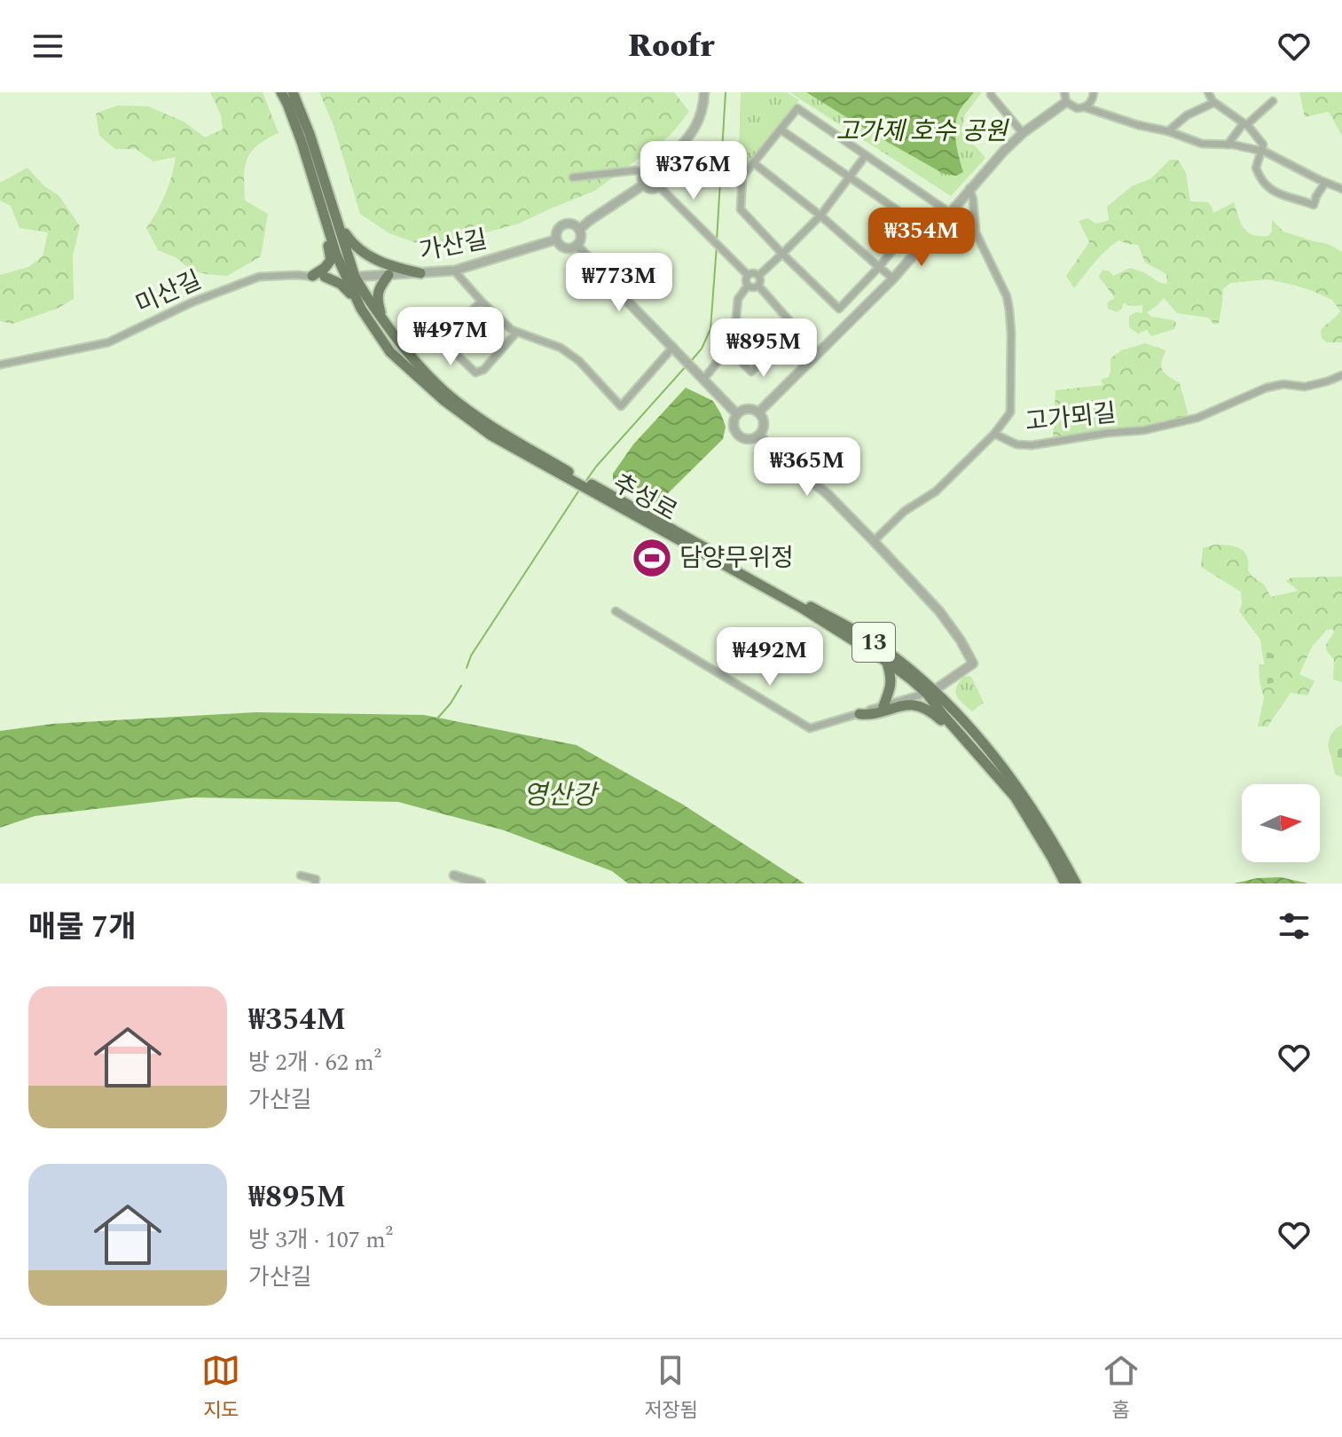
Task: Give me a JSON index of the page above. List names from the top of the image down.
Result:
{
  "streets": {
    "main road": ["추성로", "13"],
    "street": ["가산길", "미산길", "고가뫼길"]
  },
  "crossings": [
    ["가산길", "미산길"],
    ["가산길", "추성로"],
    ["미산길", "추성로"]
  ],
  "water": ["영산강"],
  "parks": ["고가제 호수 공원"],
  "places": {
    "sports": ["담양무위정"]
  },
  "north": "right",
  "page": {
    "header": "Roofr",
    "price": [
      "₩376M",
      "₩354M",
      "₩773M",
      "₩497M",
      "₩895M",
      "₩365M",
      "₩492M"
    ],
    "heading": "매물 7개",
    "list": [
      {
        "name": "₩354M",
        "note": "방 2개 · 62 m² · 가산길"
      },
      {
        "name": "₩895M",
        "note": "방 3개 · 107 m² · 가산길"
      }
    ],
    "tabs": ["지도", "저장됨", "홈"]
  }
}
